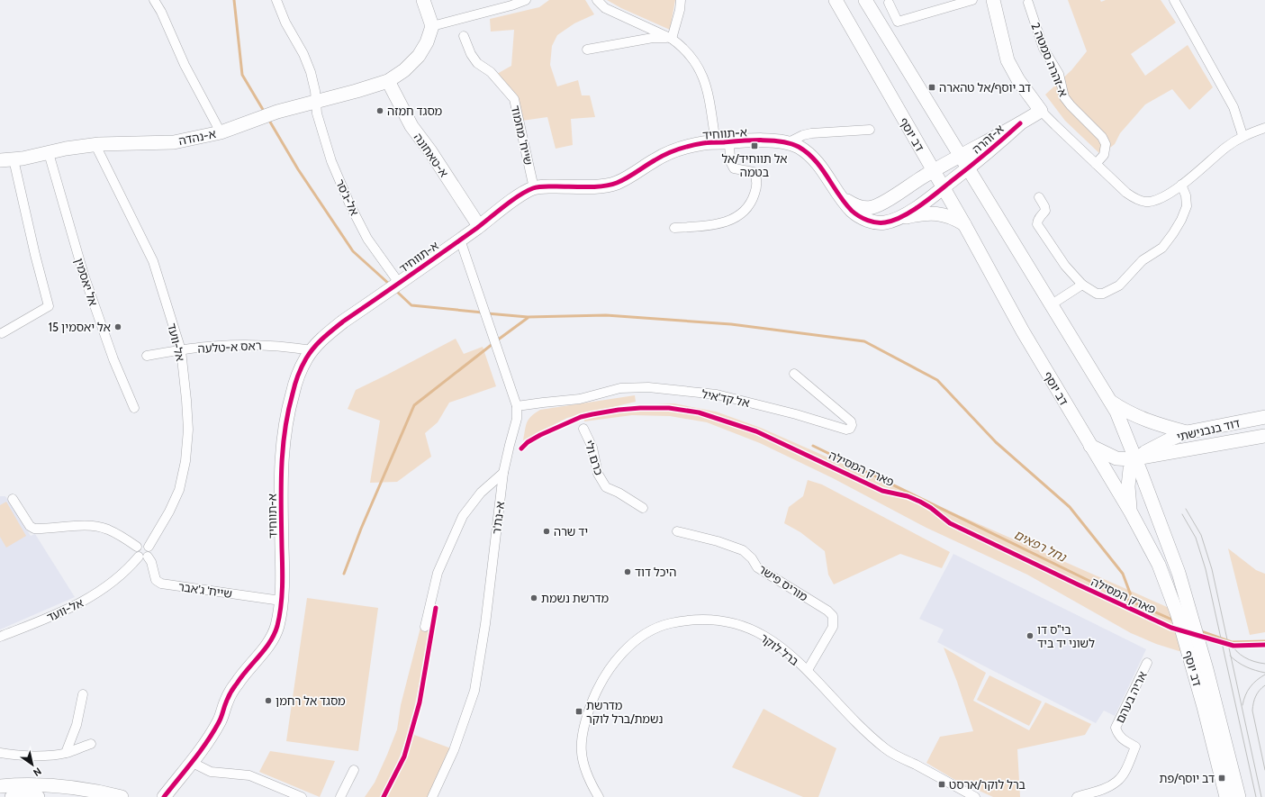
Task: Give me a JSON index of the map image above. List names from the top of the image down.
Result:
{
  "streets": {
    "main road": [
      "א-תווחיד",
      "דב יוסף",
      "א-נהדה",
      "א-זהרה",
      "א-טאחונה",
      "דוד בנבנישתי"
    ],
    "street": [
      "א-זהרה סמטה 2",
      "שייח' מחמוד",
      "אל-ג'סר",
      "אל יאסמין",
      "אל-וועד",
      "ראס א-טלעה",
      "אל קד'איל",
      "כרם ולי",
      "א-נת'ר",
      "מוריס פישר",
      "שייח' ג'אבר",
      "ברל לוקר",
      "אריה בעהם"
    ],
    "cycle path": ["פארק המסילה"]
  },
  "crossings": [
    ["א-תווחיד", "דב יוסף"],
    ["א-תווחיד", "שייח' מחמוד"],
    ["א-תווחיד", "א-זהרה"],
    ["א-תווחיד", "א-טאחונה"],
    ["א-תווחיד", "אל-ג'סר"],
    ["א-תווחיד", "ראס א-טלעה"],
    ["א-תווחיד", "א-נת'ר"],
    ["א-תווחיד", "שייח' ג'אבר"],
    ["דב יוסף", "א-זהרה"],
    ["דב יוסף", "דוד בנבנישתי"],
    ["א-נהדה", "א-טאחונה"],
    ["א-נהדה", "אל-ג'סר"],
    ["א-נהדה", "אל יאסמין"],
    ["א-נהדה", "אל-וועד"],
    ["אל-וועד", "ראס א-טלעה"],
    ["אל-וועד", "שייח' ג'אבר"],
    ["אל קד'איל", "א-נת'ר"],
    ["מוריס פישר", "ברל לוקר"]
  ],
  "water": ["נחל רפאים"],
  "places": {
    "transit": [
      "דב יוסף/אל טהארה",
      "אל תווחיד/אל בטמה",
      "מדרשת נשמת/ברל לוקר",
      "דב יוסף/פת",
      "ברל לוקר/ארסט"
    ],
    "other": [
      "מסגד חמזה",
      "אל יאסמין 15",
      "יד שרה",
      "היכל דוד",
      "מדרשת נשמת",
      "בי\"ס דו לשוני יד ביד",
      "מסגד אל רחמן"
    ]
  },
  "north": "bottom right"
}
